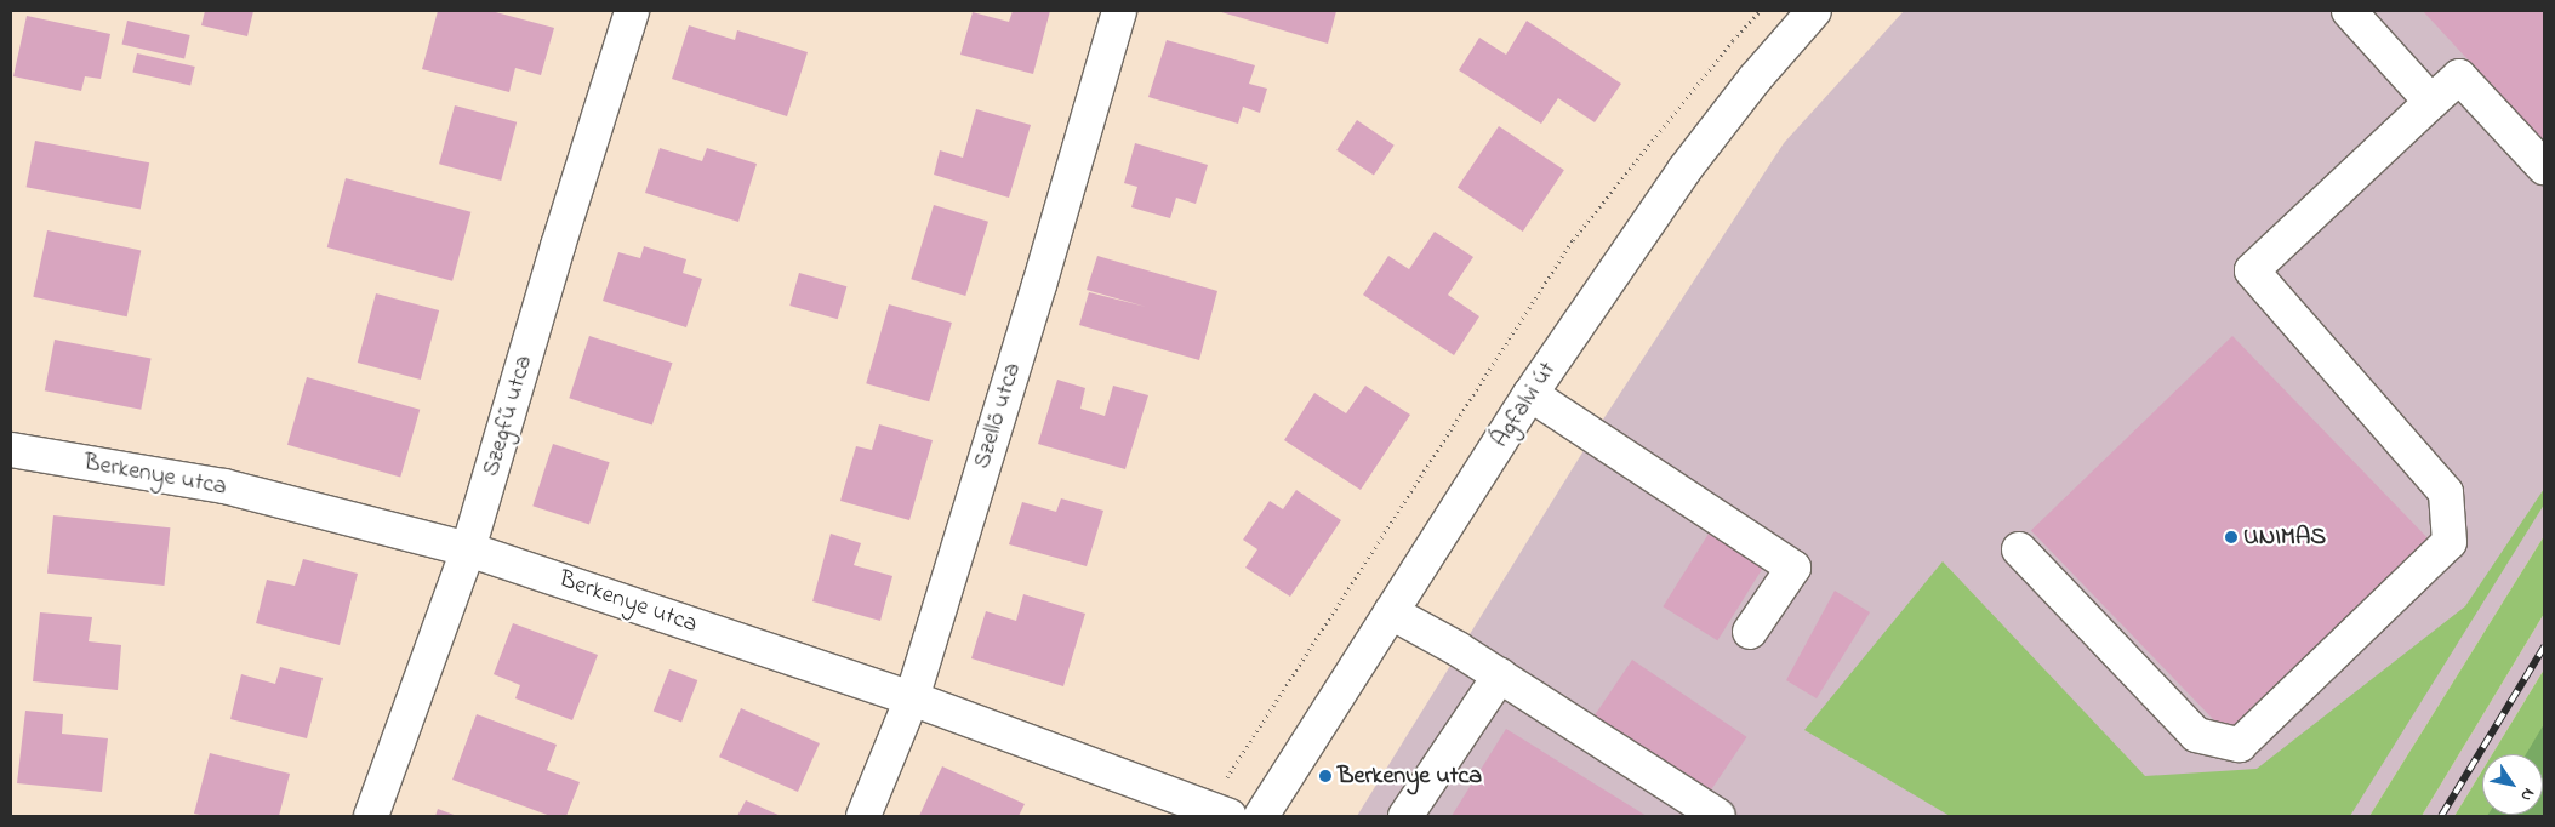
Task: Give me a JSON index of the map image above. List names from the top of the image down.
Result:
{
  "streets": {
    "street": [
      "Ágfalvi út",
      "Szegfű utca",
      "Szellő utca",
      "Berkenye utca"
    ]
  },
  "crossings": [
    ["Szegfű utca", "Berkenye utca"],
    ["Szellő utca", "Berkenye utca"]
  ],
  "places": ["UNIMAS", "Berkenye utca"],
  "north": "bottom right"
}
